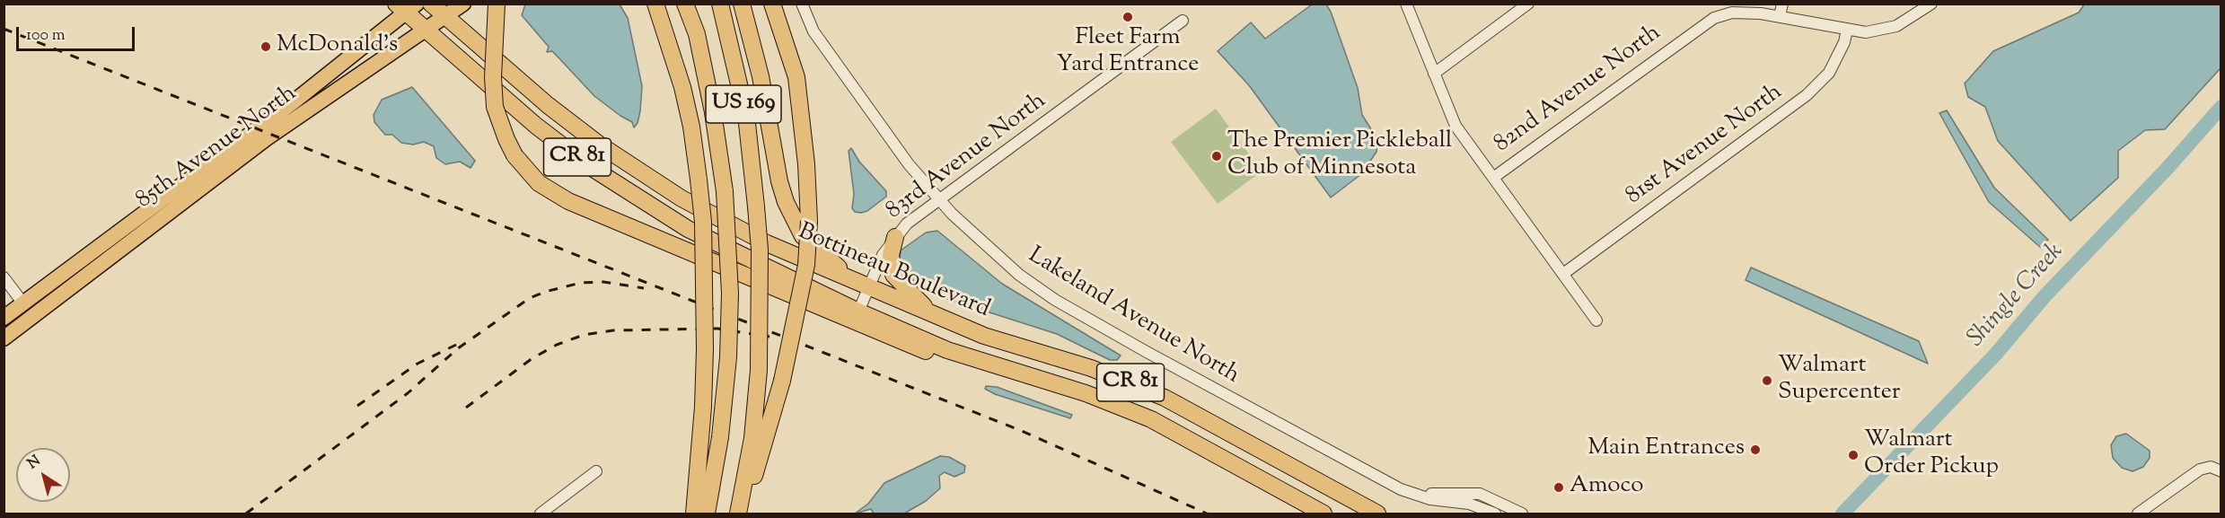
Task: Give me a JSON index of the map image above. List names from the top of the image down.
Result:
{
  "streets": {
    "highway": ["US 169", "CR 81", "Bottineau Boulevard"],
    "main road": ["85th Avenue North"],
    "street": [
      "82nd Avenue North",
      "81st Avenue North",
      "83rd Avenue North",
      "Lakeland Avenue North"
    ]
  },
  "crossings": [
    ["82nd Avenue North", "81st Avenue North"],
    ["85th Avenue North", "Bottineau Boulevard"],
    ["83rd Avenue North", "Bottineau Boulevard"],
    ["83rd Avenue North", "Lakeland Avenue North"]
  ],
  "water": ["Shingle Creek"],
  "places": [
    "Fleet Farm Yard Entrance",
    "McDonald's",
    "The Premier Pickleball Club of Minnesota",
    "Walmart Supercenter",
    "Main Entrances",
    "Walmart Order Pickup",
    "Amoco"
  ],
  "scale_bar": "100 m",
  "north": "top left"
}
